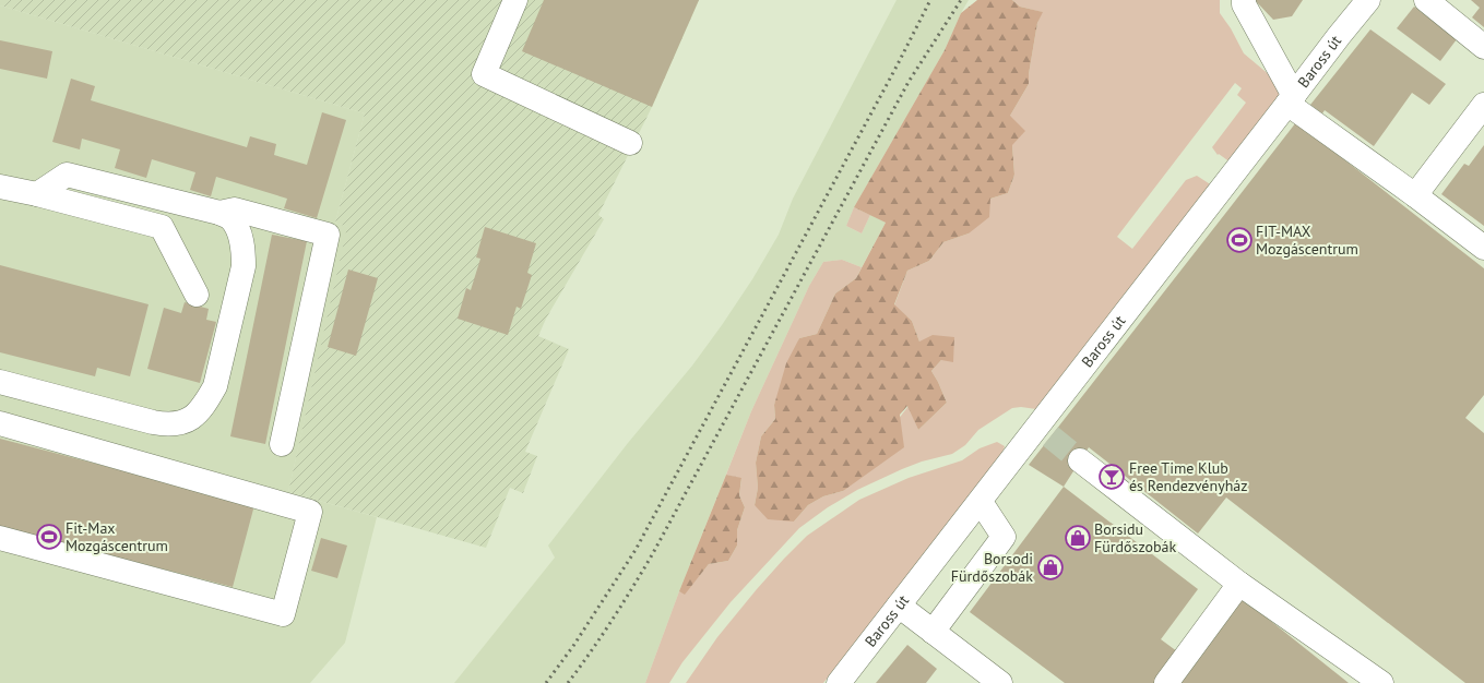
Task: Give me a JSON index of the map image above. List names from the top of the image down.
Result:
{
  "streets": {
    "street": ["Baross út"]
  },
  "places": {
    "sports": ["FIT-MAX Mozgáscentrum", "Fit-Max Mozgáscentrum"],
    "bar": ["Free Time Klub és Rendezvényház"],
    "shop": ["Borsidu Fürdőszobák", "Borsodi Fürdőszobák"]
  }
}
